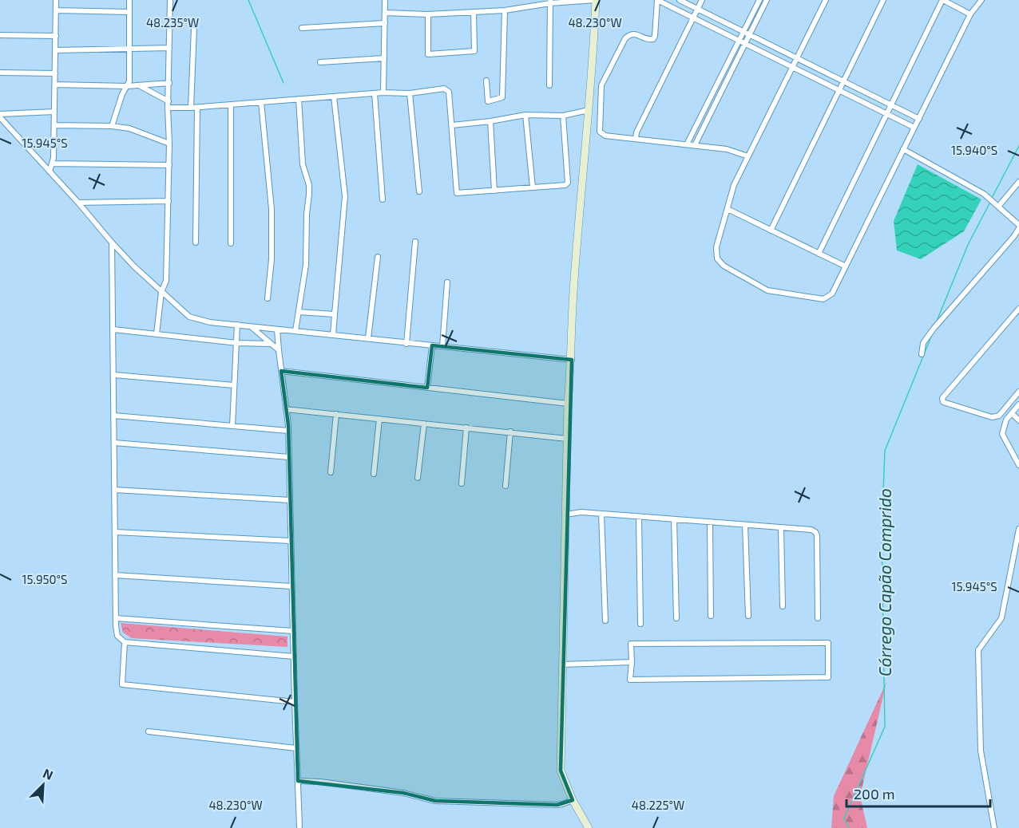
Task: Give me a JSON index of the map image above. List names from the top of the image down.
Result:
{
  "water": ["Córrego Capão Comprido"],
  "scale_bar": "200 m",
  "north": "top right",
  "coordinates": [
    "48.235°W",
    "48.230°W",
    "15.945°S",
    "15.940°S",
    "15.950°S",
    "48.225°W"
  ]
}
